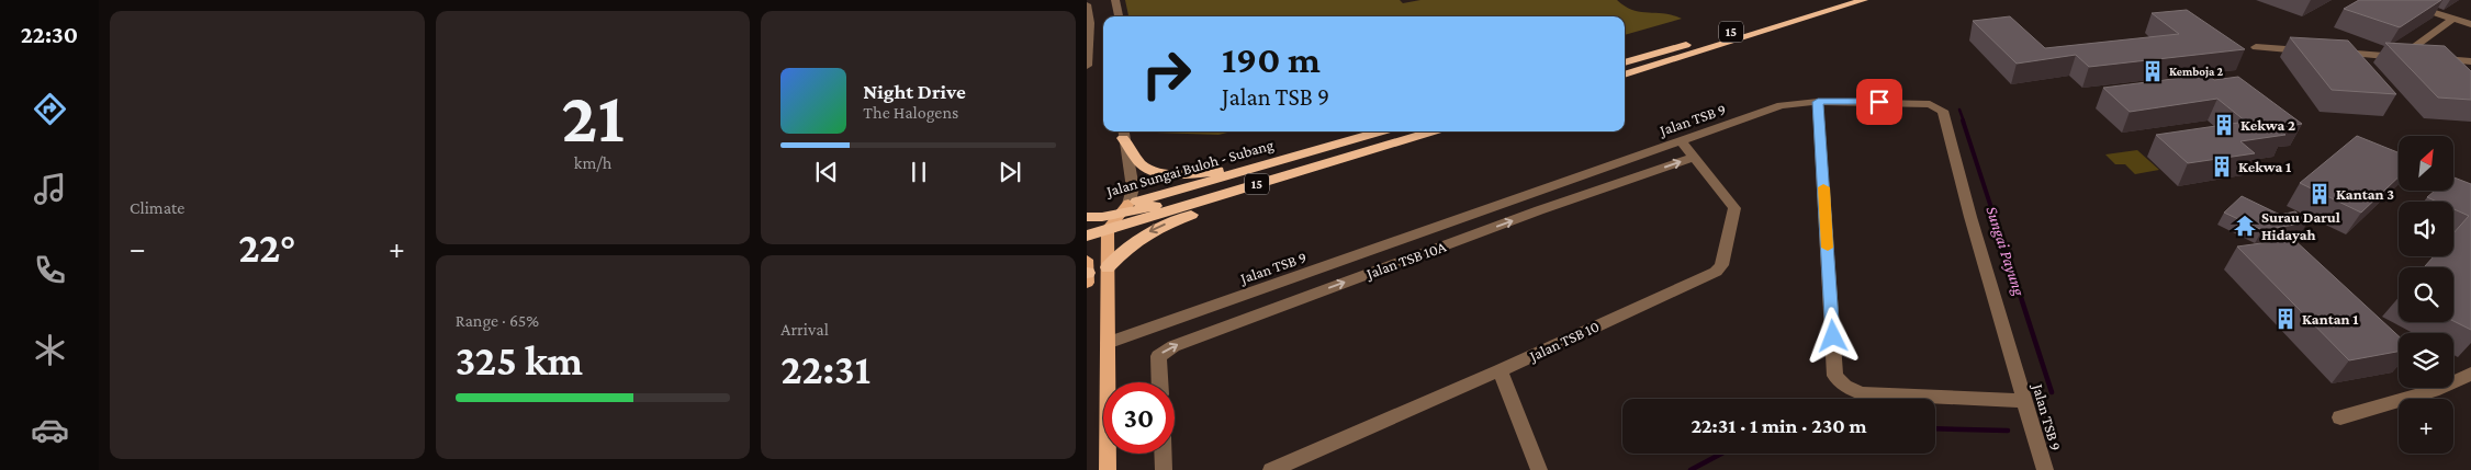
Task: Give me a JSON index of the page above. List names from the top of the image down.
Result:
{
  "streets": {
    "highway": ["15", "Jalan Sungai Buloh - Subang"],
    "street": ["Jalan TSB 9", "Jalan TSB 10A", "Jalan TSB 10"]
  },
  "crossings": [
    ["Jalan TSB 9", "Jalan TSB 10"],
    ["Jalan TSB 10A", "Jalan TSB 10"]
  ],
  "one_way": ["Jalan TSB 10A"],
  "water": ["Sungai Payung"],
  "places": {
    "building": [
      "Kemboja 2",
      "Kekwa 2",
      "Kekwa 1",
      "Kantan 3",
      "Kantan 1"
    ],
    "temple": ["Surau Darul Hidayah"]
  },
  "north": "top right",
  "page": {
    "tabs": "22:30",
    "tile": [
      "Climate",
      ["21", "km/h"],
      ["Range · 65%", "325 km"],
      ["Arrival", "22:31"]
    ],
    "turn": ["190 m", "Jalan TSB 9"],
    "song": ["Night Drive", "The Halogens"],
    "map_buttons": "+",
    "heat": ["−", "22°", "+"],
    "limit": "30",
    "trip": "22:31 · 1 min · 230 m"
  }
}
